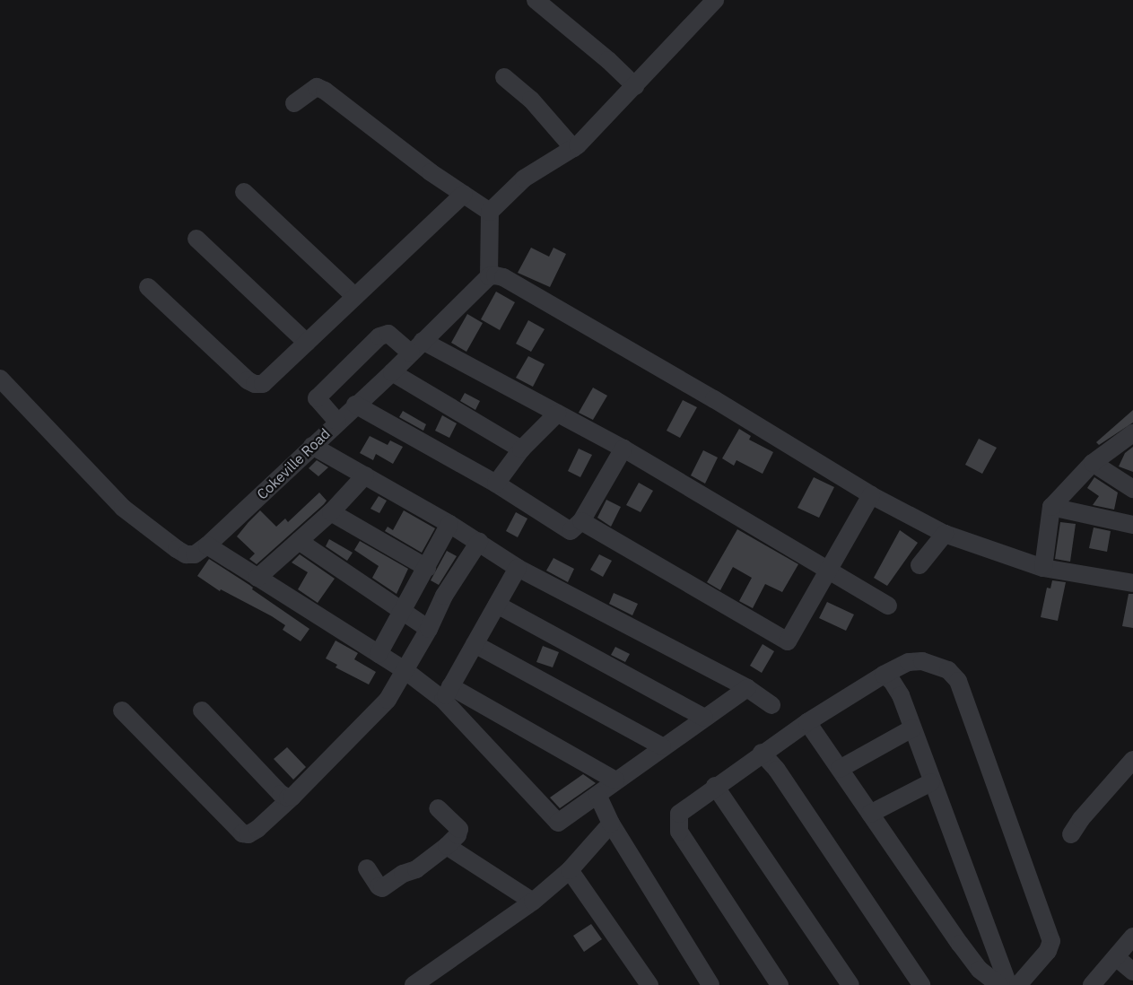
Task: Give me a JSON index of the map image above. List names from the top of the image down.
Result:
{
  "streets": {
    "street": ["Cokeville Road"]
  }
}
